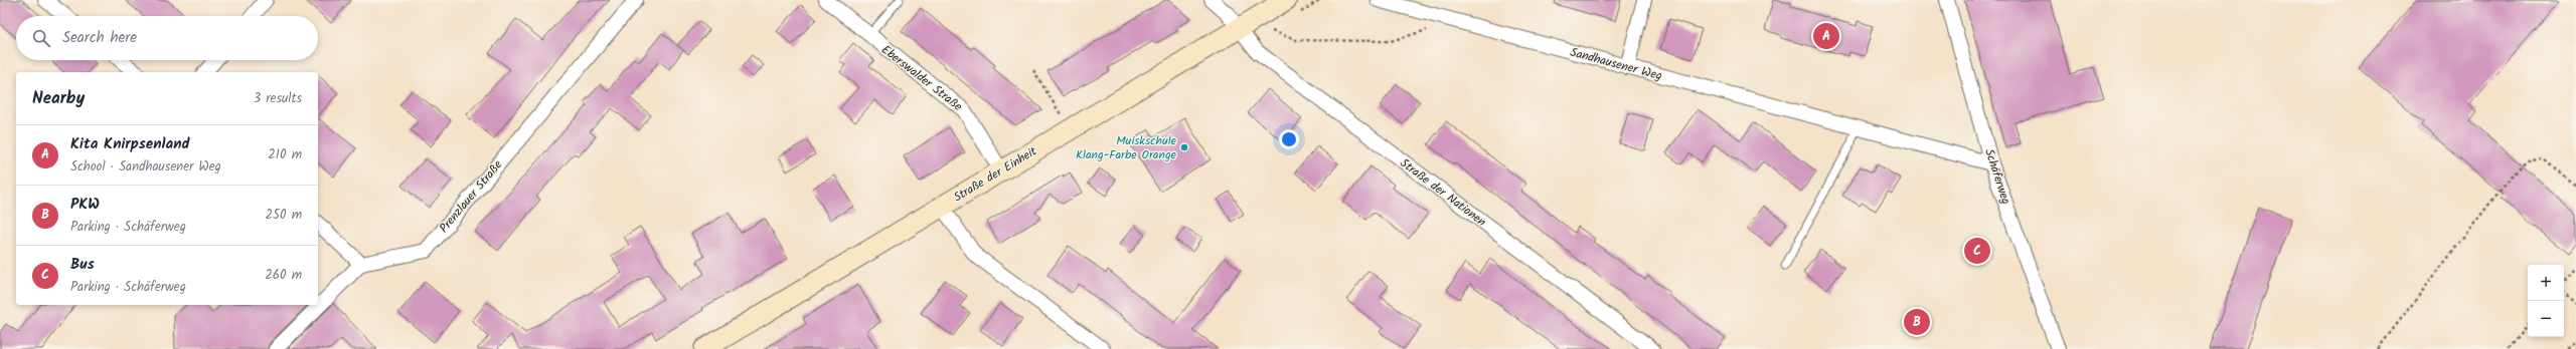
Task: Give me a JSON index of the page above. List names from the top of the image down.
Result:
{
  "streets": {
    "street": [
      "Sandhausener Weg",
      "Eberswalder Straße",
      "Straße der Einheit",
      "Schäferweg",
      "Straße der Nationen",
      "Prenzlauer Straße"
    ]
  },
  "crossings": [
    ["Sandhausener Weg", "Schäferweg"],
    ["Eberswalder Straße", "Straße der Einheit"],
    ["Straße der Einheit", "Straße der Nationen"]
  ],
  "places": ["Muiskschule Klang-Farbe Orange"],
  "page": {
    "search": "Search here",
    "pins": ["A", "C", "B"],
    "heading": ["Nearby", "3 results"],
    "list": [
      {
        "mark": "A",
        "name": "Kita Knirpsenland",
        "note": "School · Sandhausener Weg",
        "value": "210 m"
      },
      {
        "mark": "B",
        "name": "PKW",
        "note": "Parking · Schäferweg",
        "value": "250 m"
      },
      {
        "mark": "C",
        "name": "Bus",
        "note": "Parking · Schäferweg",
        "value": "260 m"
      }
    ],
    "map_buttons": ["+", "−"]
  }
}
